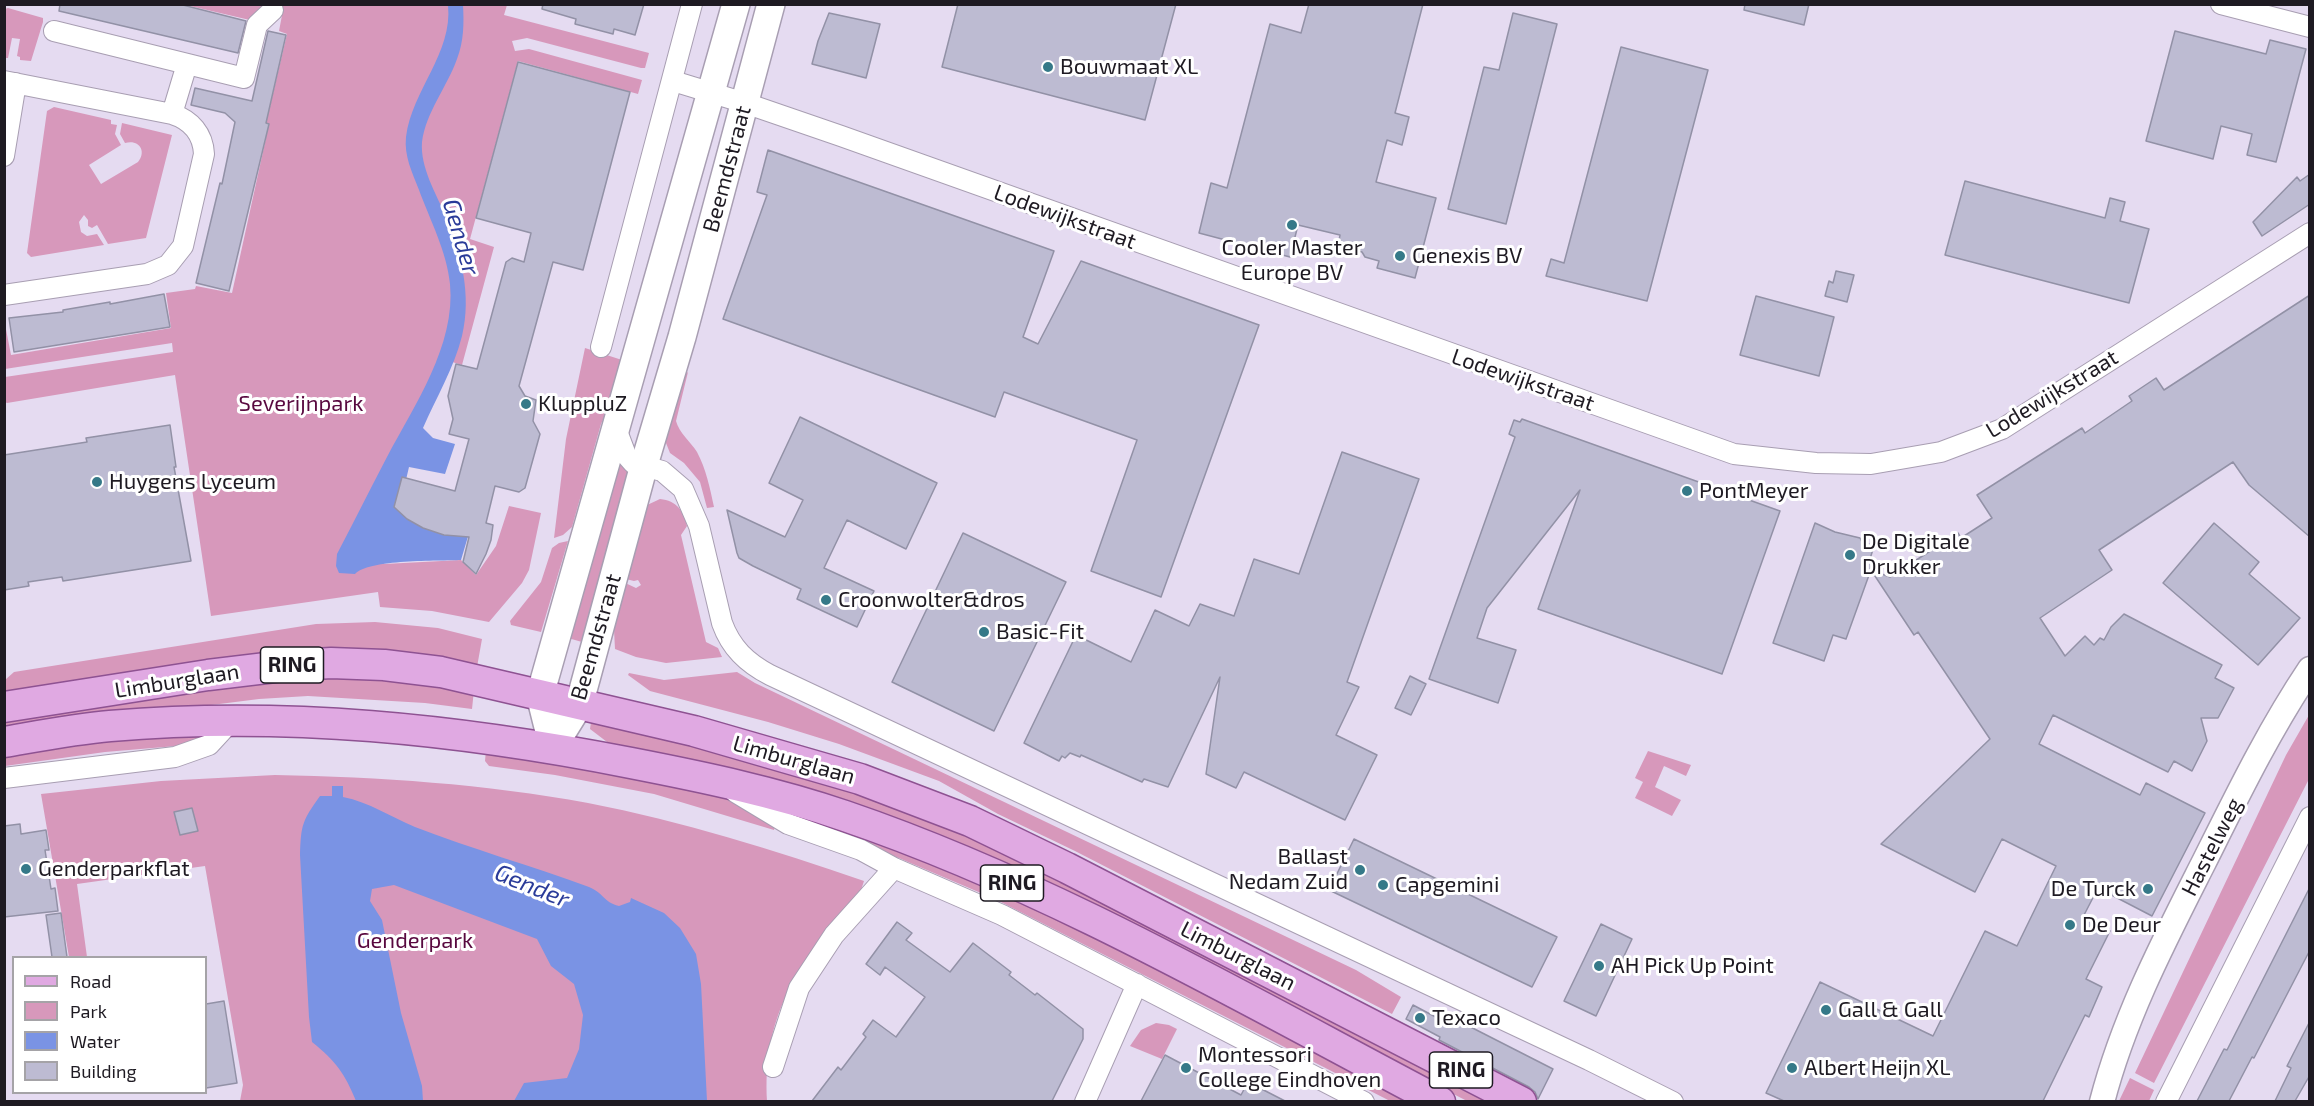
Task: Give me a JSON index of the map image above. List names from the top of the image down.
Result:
{
  "streets": {
    "main road": ["Beemdstraat", "RING", "Limburglaan"],
    "street": ["Lodewijkstraat", "Hastelweg"]
  },
  "crossings": [
    ["Beemdstraat", "Lodewijkstraat"],
    ["Beemdstraat", "Limburglaan"]
  ],
  "water": ["Gender"],
  "parks": ["Severijnpark", "Genderpark"],
  "places": [
    "Bouwmaat XL",
    "Cooler Master Europe BV",
    "Genexis BV",
    "KluppluZ",
    "Huygens Lyceum",
    "PontMeyer",
    "De Digitale Drukker",
    "Croonwolter&dros",
    "Basic-Fit",
    "Genderparkflat",
    "Ballast Nedam Zuid",
    "Capgemini",
    "De Turck",
    "De Deur",
    "AH Pick Up Point",
    "Gall & Gall",
    "Texaco",
    "Montessori College Eindhoven",
    "Albert Heijn XL"
  ],
  "legend": [
    "Road",
    "Park",
    "Water",
    "Building"
  ]
}
